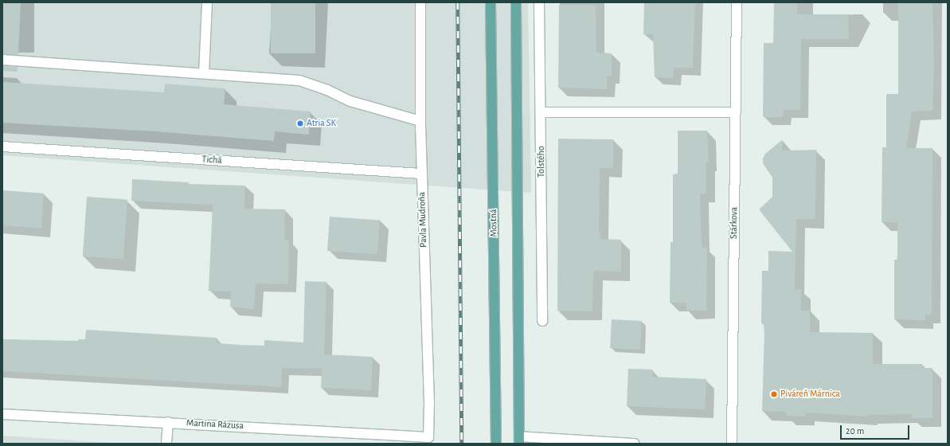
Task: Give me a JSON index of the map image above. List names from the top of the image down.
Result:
{
  "streets": {
    "main road": ["Mostná"],
    "street": [
      "Tichá",
      "Tolstého",
      "Pavla Mudroňa",
      "Stárkova",
      "Martina Rázusa"
    ]
  },
  "crossings": [
    ["Tichá", "Pavla Mudroňa"],
    ["Pavla Mudroňa", "Martina Rázusa"]
  ],
  "places": ["Atria SK", "Piváreň Márnica"],
  "scale_bar": "20 m"
}
